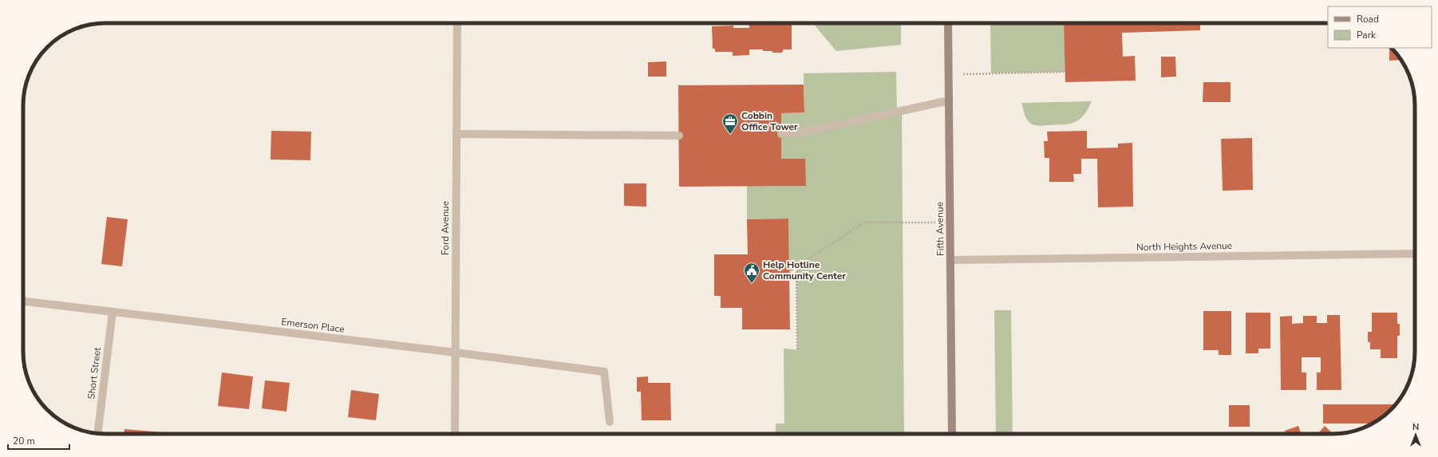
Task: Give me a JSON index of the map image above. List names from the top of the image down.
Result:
{
  "streets": {
    "street": [
      "Ford Avenue",
      "Fifth Avenue",
      "North Heights Avenue",
      "Emerson Place",
      "Short Street"
    ]
  },
  "crossings": [
    ["Ford Avenue", "Emerson Place"],
    ["Fifth Avenue", "North Heights Avenue"],
    ["Emerson Place", "Short Street"]
  ],
  "places": {
    "office": ["Cobbin Office Tower"],
    "public building": ["Help Hotline Community Center"]
  },
  "legend": ["Road", "Park"],
  "scale_bar": "20 m",
  "north": "top"
}
